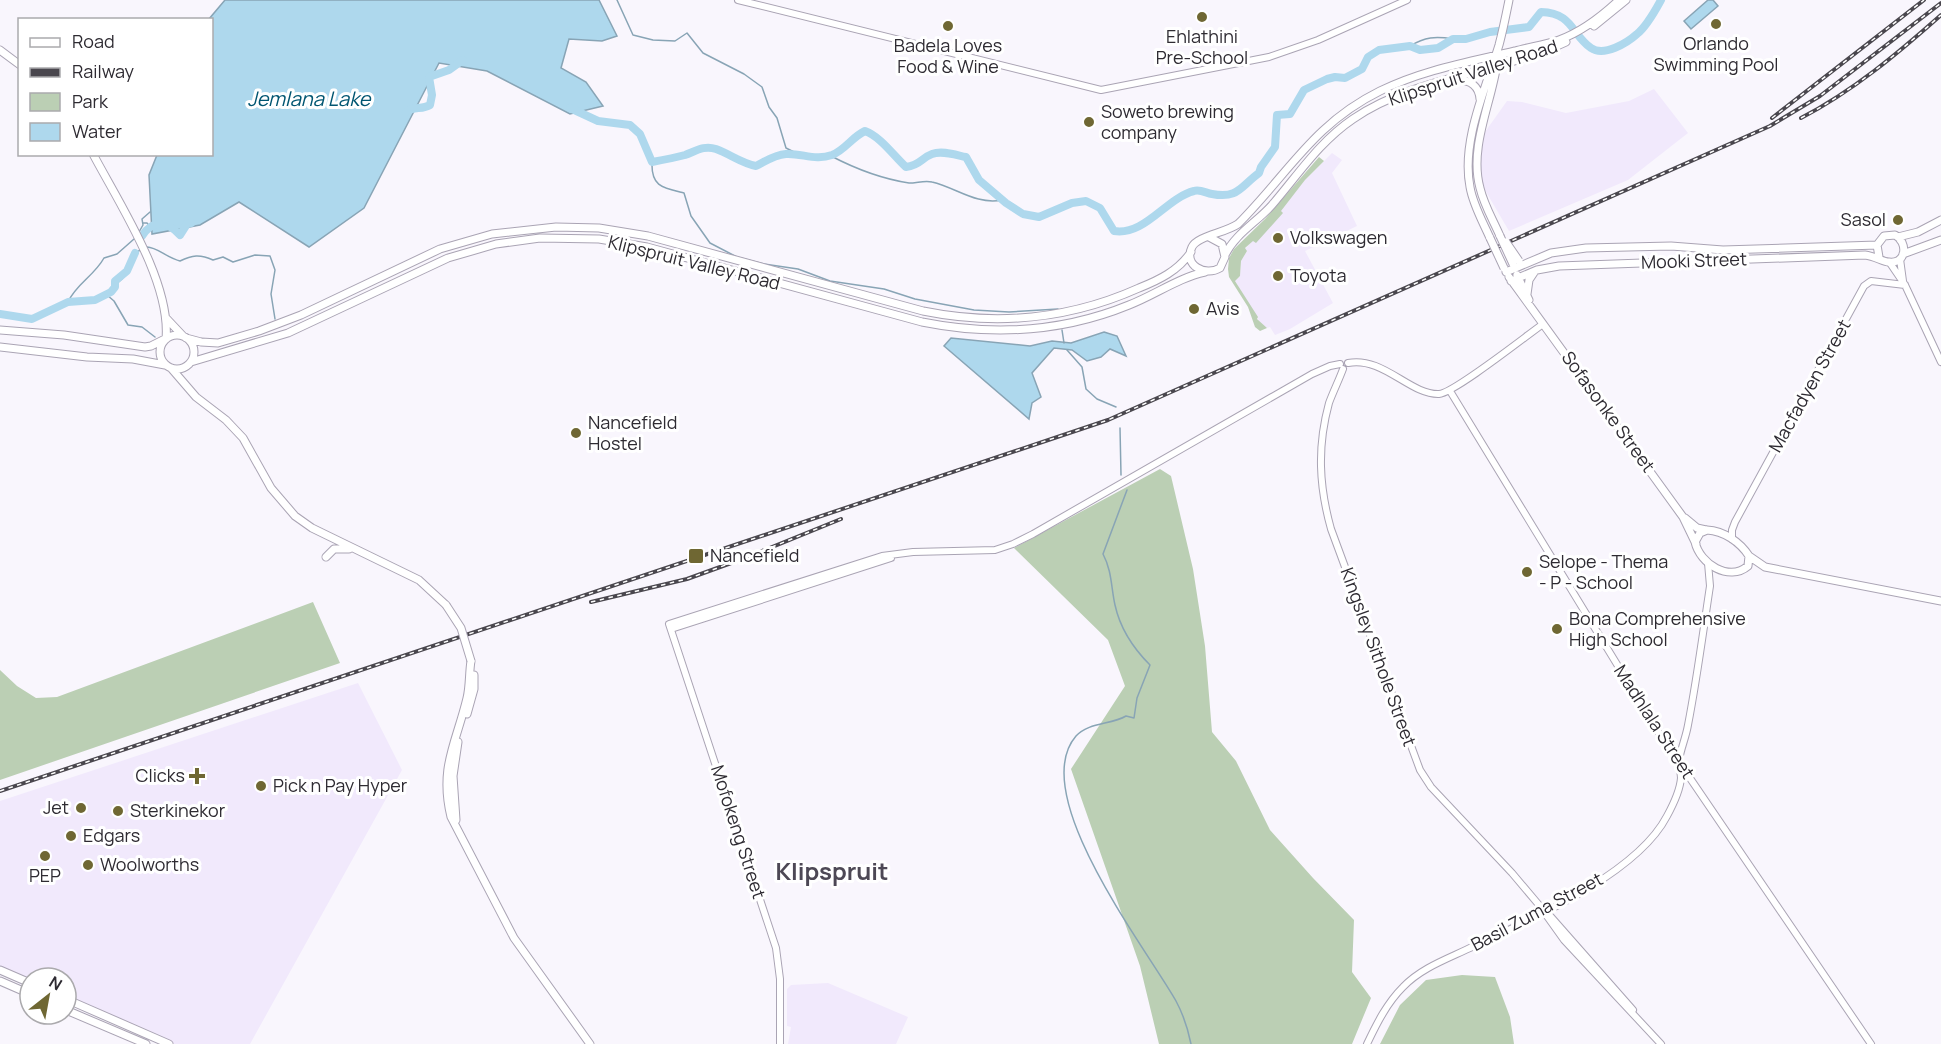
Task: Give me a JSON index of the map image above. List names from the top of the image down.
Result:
{
  "streets": {
    "main road": ["Klipspruit Valley Road", "Mooki Street", "Sofasonke Street"],
    "street": [
      "Macfadyen Street",
      "Kingsley Sithole Street",
      "Madhlala Street",
      "Mofokeng Street",
      "Basil Zuma Street"
    ]
  },
  "crossings": [
    ["Klipspruit Valley Road", "Sofasonke Street"],
    ["Mooki Street", "Sofasonke Street"],
    ["Macfadyen Street", "Sofasonke Street"],
    ["Kingsley Sithole Street", "Mofokeng Street"],
    ["Kingsley Sithole Street", "Basil Zuma Street"],
    ["Madhlala Street", "Basil Zuma Street"]
  ],
  "districts": ["Klipspruit"],
  "water": ["Jemlana Lake"],
  "places": {
    "other": [
      "Ehlathini Pre-School",
      "Orlando Swimming Pool",
      "Badela Loves Food & Wine",
      "Soweto brewing company",
      "Sasol",
      "Volkswagen",
      "Toyota",
      "Avis",
      "Nancefield Hostel",
      "Selope - Thema - P - School",
      "Bona Comprehensive High School",
      "Pick n Pay Hyper",
      "Jet",
      "Sterkinekor",
      "Edgars",
      "PEP",
      "Woolworths"
    ],
    "transit": ["Nancefield"],
    "health": ["Clicks"]
  },
  "legend": [
    "Road",
    "Railway",
    "Park",
    "Water"
  ],
  "north": "top right"
}
